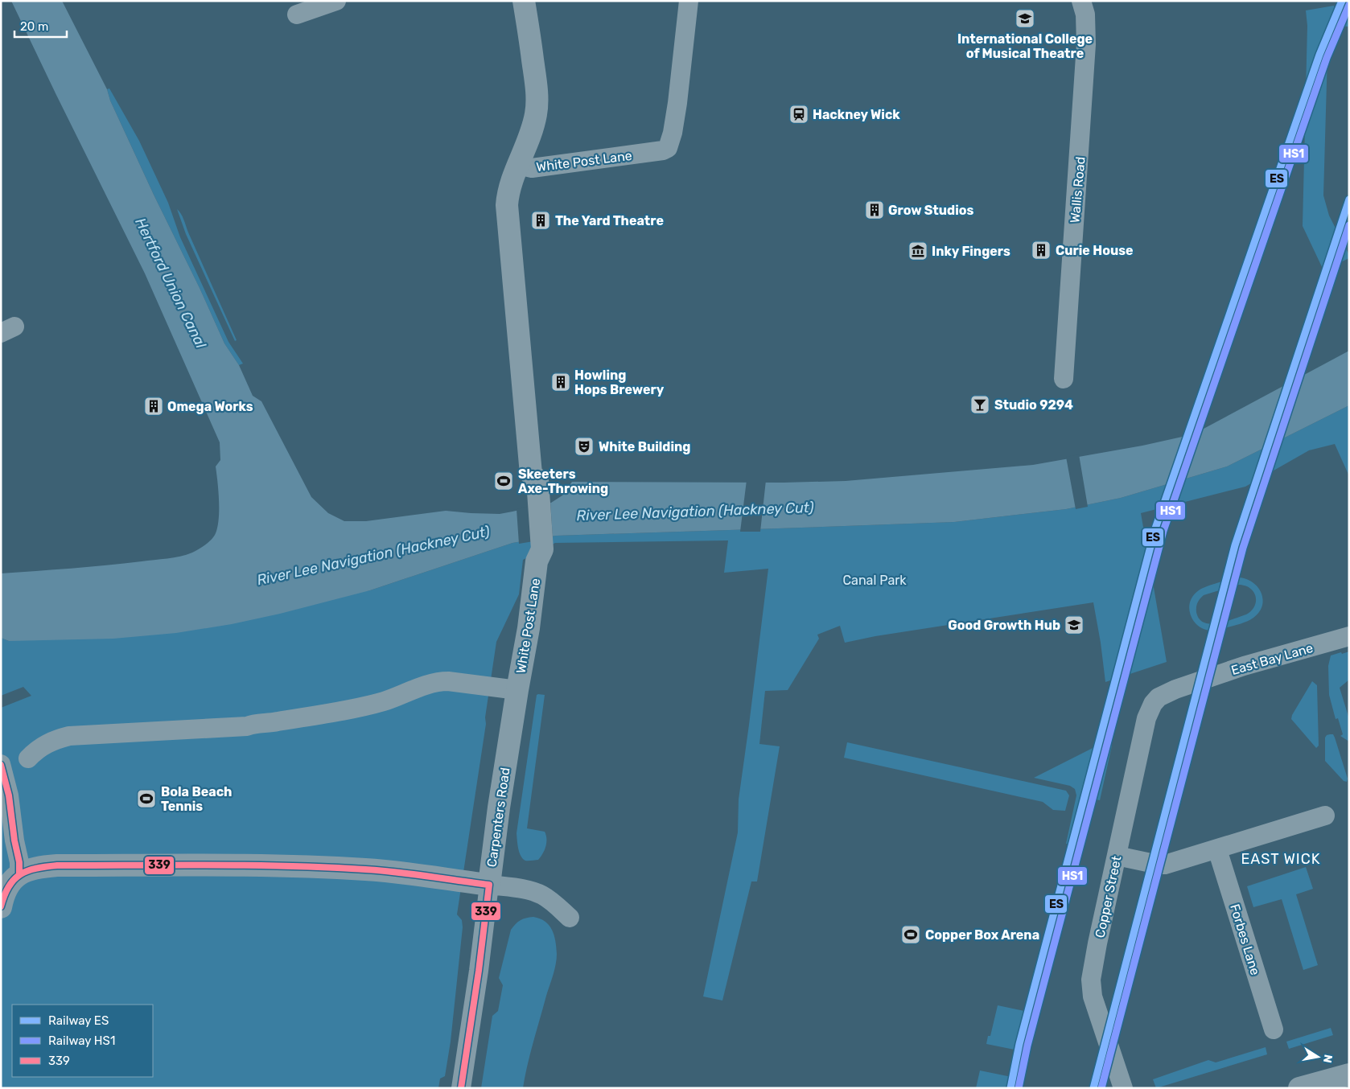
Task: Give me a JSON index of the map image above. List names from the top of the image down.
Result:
{
  "streets": {
    "street": [
      "White Post Lane",
      "Wallis Road",
      "East Bay Lane",
      "Carpenters Road",
      "Copper Street",
      "Forbes Lane"
    ]
  },
  "crossings": [
    ["White Post Lane", "Carpenters Road"],
    ["East Bay Lane", "Copper Street"]
  ],
  "districts": ["EAST WICK"],
  "water": ["Hertford Union Canal", "River Lee Navigation (Hackney Cut)"],
  "parks": ["Canal Park"],
  "places": {
    "school or university": ["International College of Musical Theatre", "Good Growth Hub"],
    "station": ["Hackney Wick"],
    "building": [
      "Grow Studios",
      "The Yard Theatre",
      "Curie House",
      "Howling Hops Brewery",
      "Omega Works"
    ],
    "museum": ["Inky Fingers"],
    "bar": ["Studio 9294"],
    "theatre": ["White Building"],
    "sports": ["Skeeters Axe-Throwing", "Bola Beach Tennis", "Copper Box Arena"]
  },
  "lines": ["rail line ES", "rail line HS1", "transit line 339"],
  "legend": ["Railway ES", "Railway HS1", "339"],
  "scale_bar": "20 m",
  "north": "right"
}
